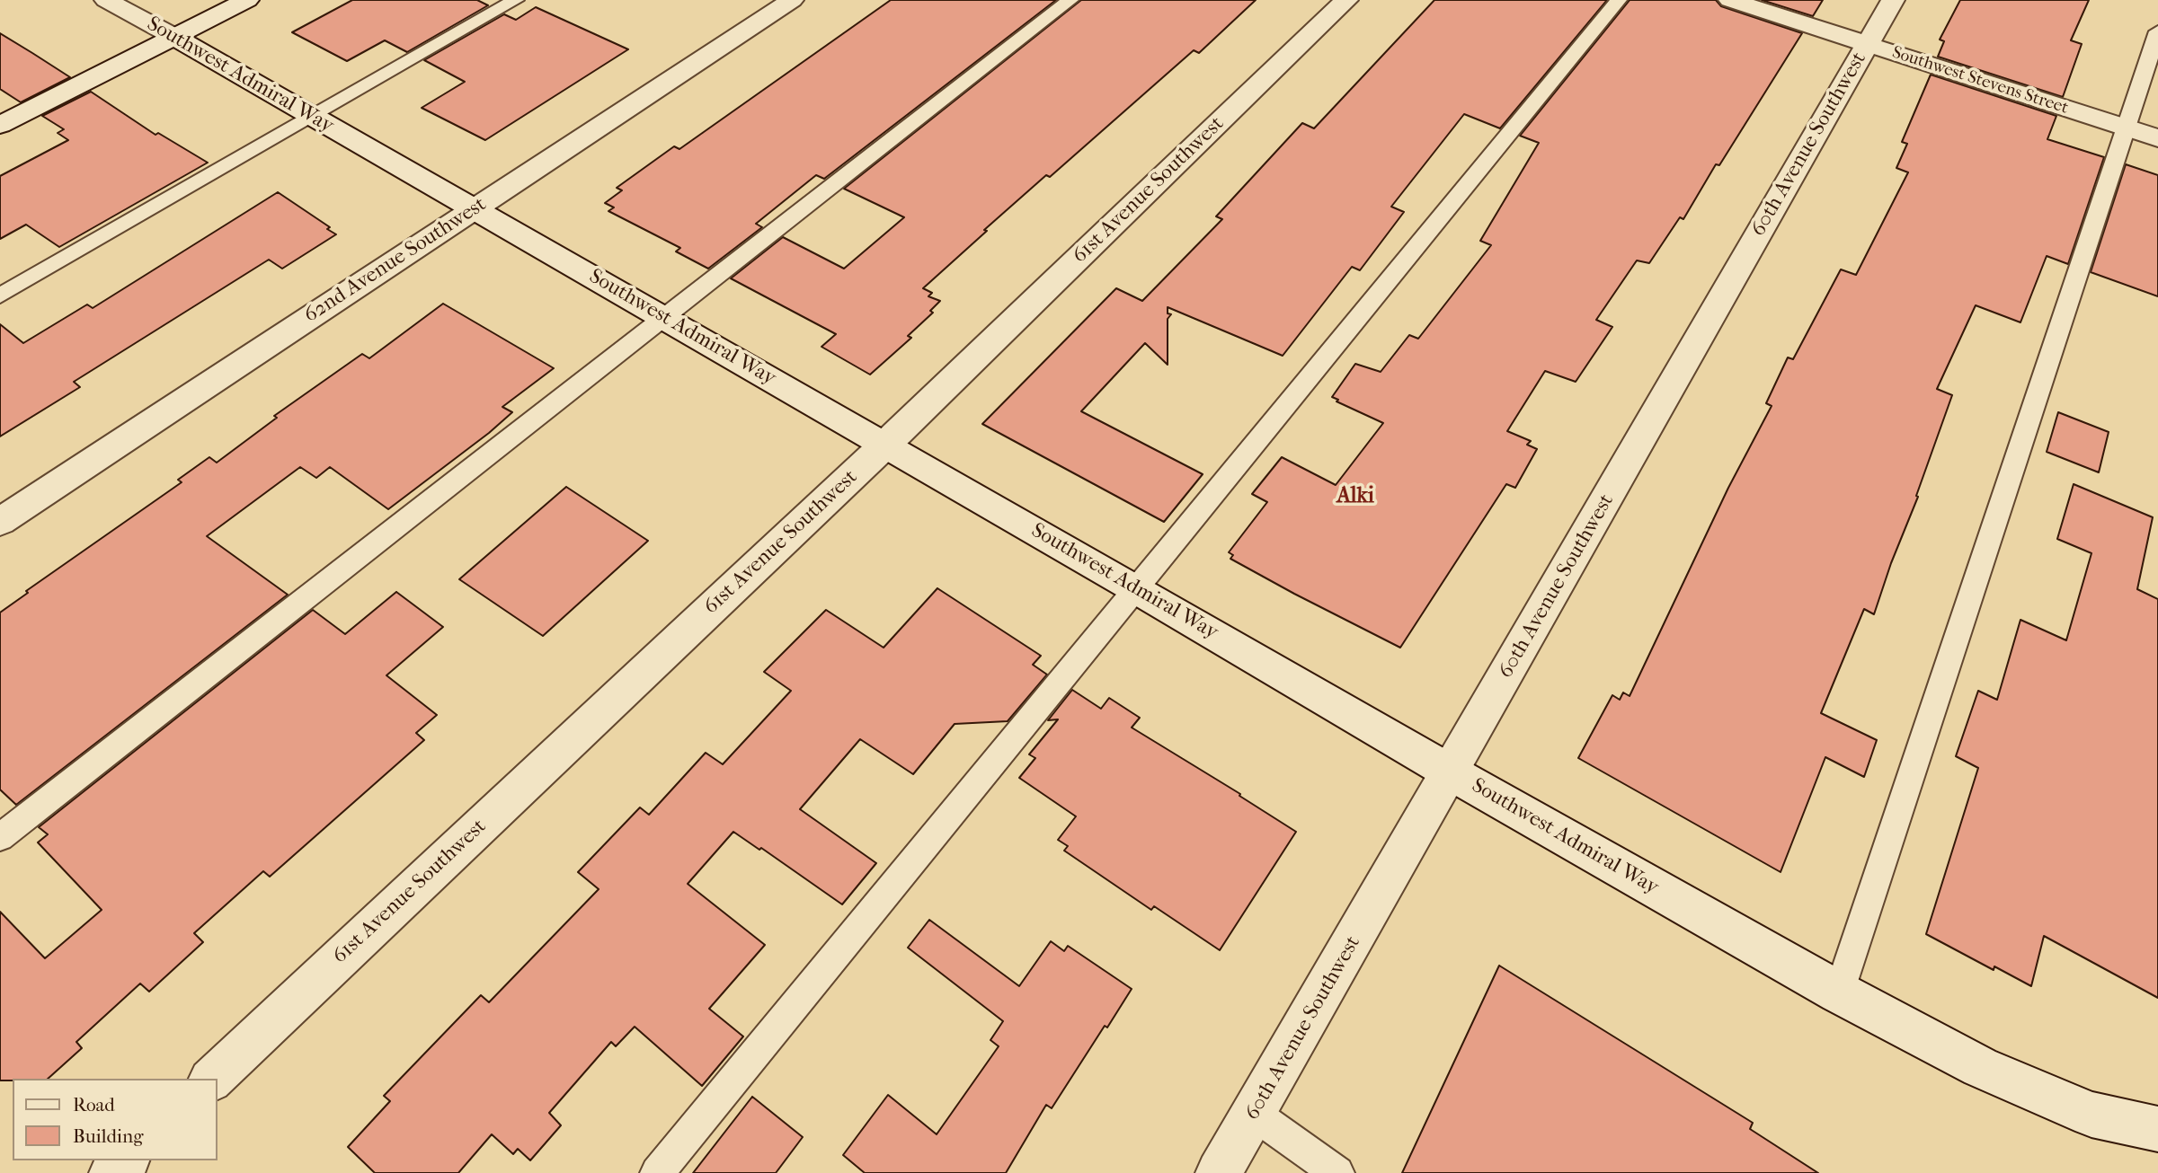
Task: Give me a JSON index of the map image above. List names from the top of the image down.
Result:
{
  "streets": {
    "street": [
      "Southwest Admiral Way",
      "Southwest Stevens Street",
      "60th Avenue Southwest",
      "61st Avenue Southwest",
      "62nd Avenue Southwest"
    ]
  },
  "crossings": [
    ["Southwest Admiral Way", "60th Avenue Southwest"],
    ["Southwest Admiral Way", "61st Avenue Southwest"],
    ["Southwest Admiral Way", "62nd Avenue Southwest"],
    ["Southwest Stevens Street", "60th Avenue Southwest"]
  ],
  "districts": ["Alki"],
  "legend": ["Road", "Building"]
}
